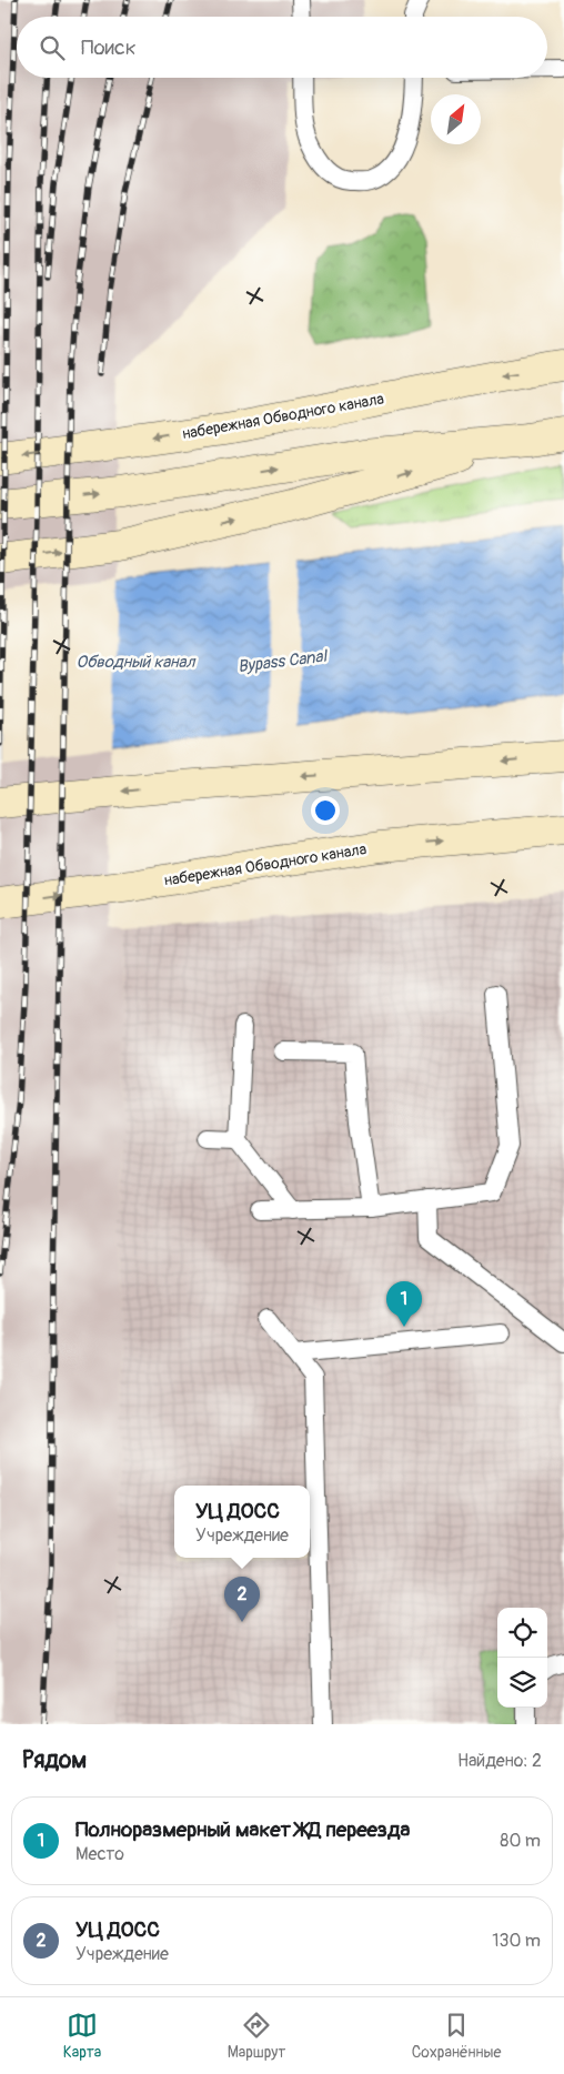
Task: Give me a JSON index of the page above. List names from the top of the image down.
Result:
{
  "streets": {
    "main road": ["набережная Обводного канала"]
  },
  "water": ["Обводный канал", "Bypass Canal"],
  "north": "top right",
  "page": {
    "search": "Поиск",
    "pins": ["1", "2"],
    "popup": ["УЦ ДОСС", "Учреждение"],
    "heading": ["Рядом", "Найдено: 2"],
    "list": [
      {
        "mark": "1",
        "name": "Полноразмерный макет ЖД переезда",
        "note": "Место",
        "value": "80 m"
      },
      {
        "mark": "2",
        "name": "УЦ ДОСС",
        "note": "Учреждение",
        "value": "130 m"
      }
    ],
    "nav": ["Карта", "Маршрут", "Сохранённые"]
  }
}
